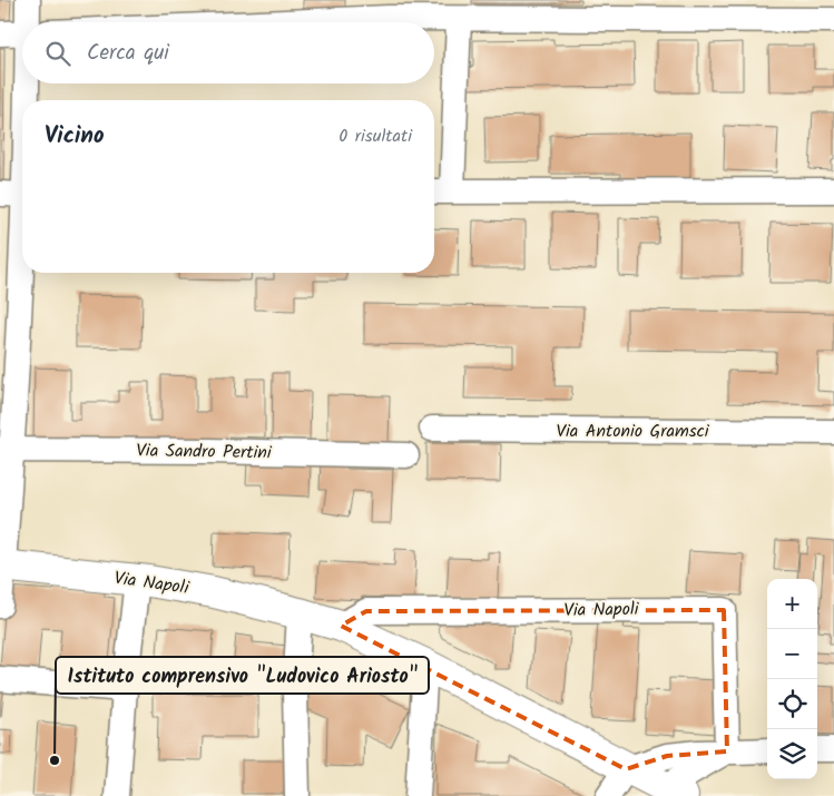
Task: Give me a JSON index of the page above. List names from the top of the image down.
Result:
{
  "streets": {
    "main road": ["Via Napoli"],
    "street": ["Via Antonio Gramsci", "Via Sandro Pertini"]
  },
  "places": ["Istituto comprensivo \"Ludovico Ariosto\""],
  "page": {
    "search": "Cerca qui",
    "heading": ["Vicino", "0 risultati"],
    "map_buttons": ["+", "−"]
  }
}
